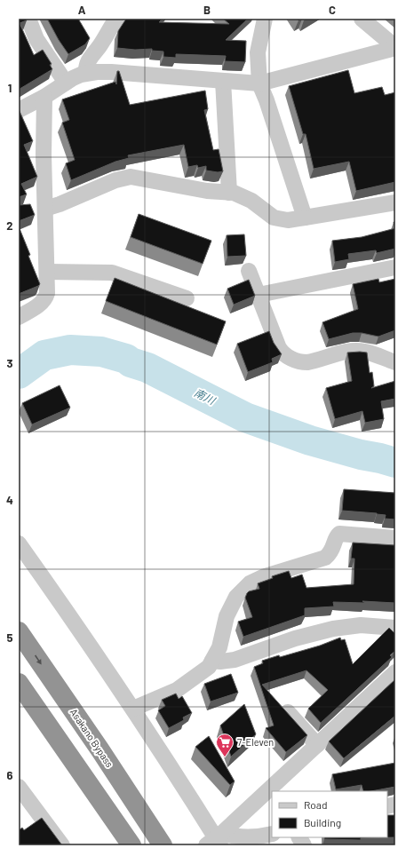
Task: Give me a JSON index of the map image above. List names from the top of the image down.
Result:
{
  "streets": {
    "highway": ["Asakano Bypass"]
  },
  "water": ["南川"],
  "places": {
    "supermarket": ["7-Eleven"]
  },
  "legend": ["Road", "Building"],
  "grid": {
    "columns": ["A", "B", "C"],
    "rows": [
      "1",
      "2",
      "3",
      "4",
      "5",
      "6"
    ]
  }
}
